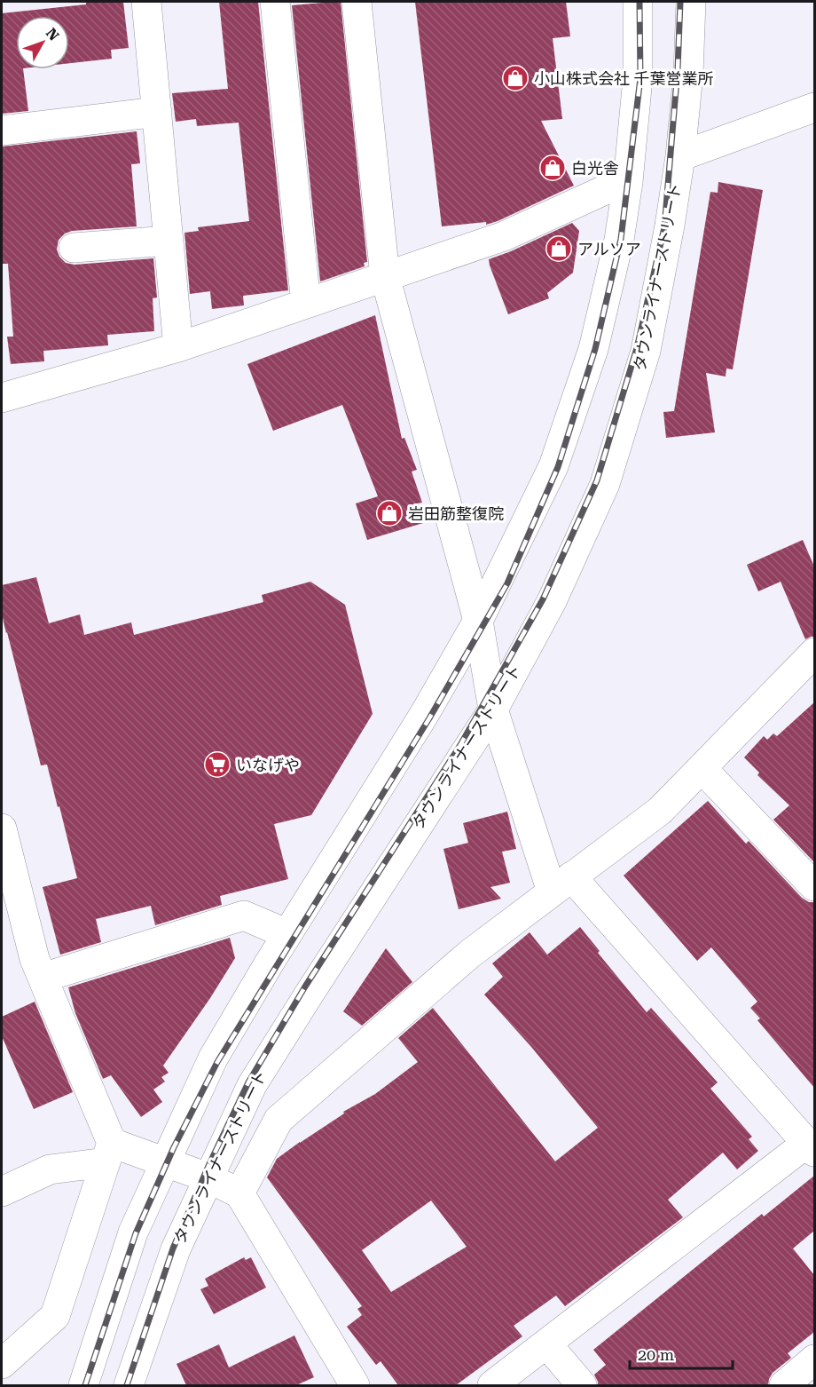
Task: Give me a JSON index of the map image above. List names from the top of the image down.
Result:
{
  "streets": {
    "street": ["タウンライナーストリート"]
  },
  "places": {
    "shop": [
      "小山株式会社 千葉営業所",
      "白光舎",
      "アルソア",
      "岩田筋整復院"
    ],
    "supermarket": ["いなげや"]
  },
  "scale_bar": "20 m",
  "north": "top right"
}
